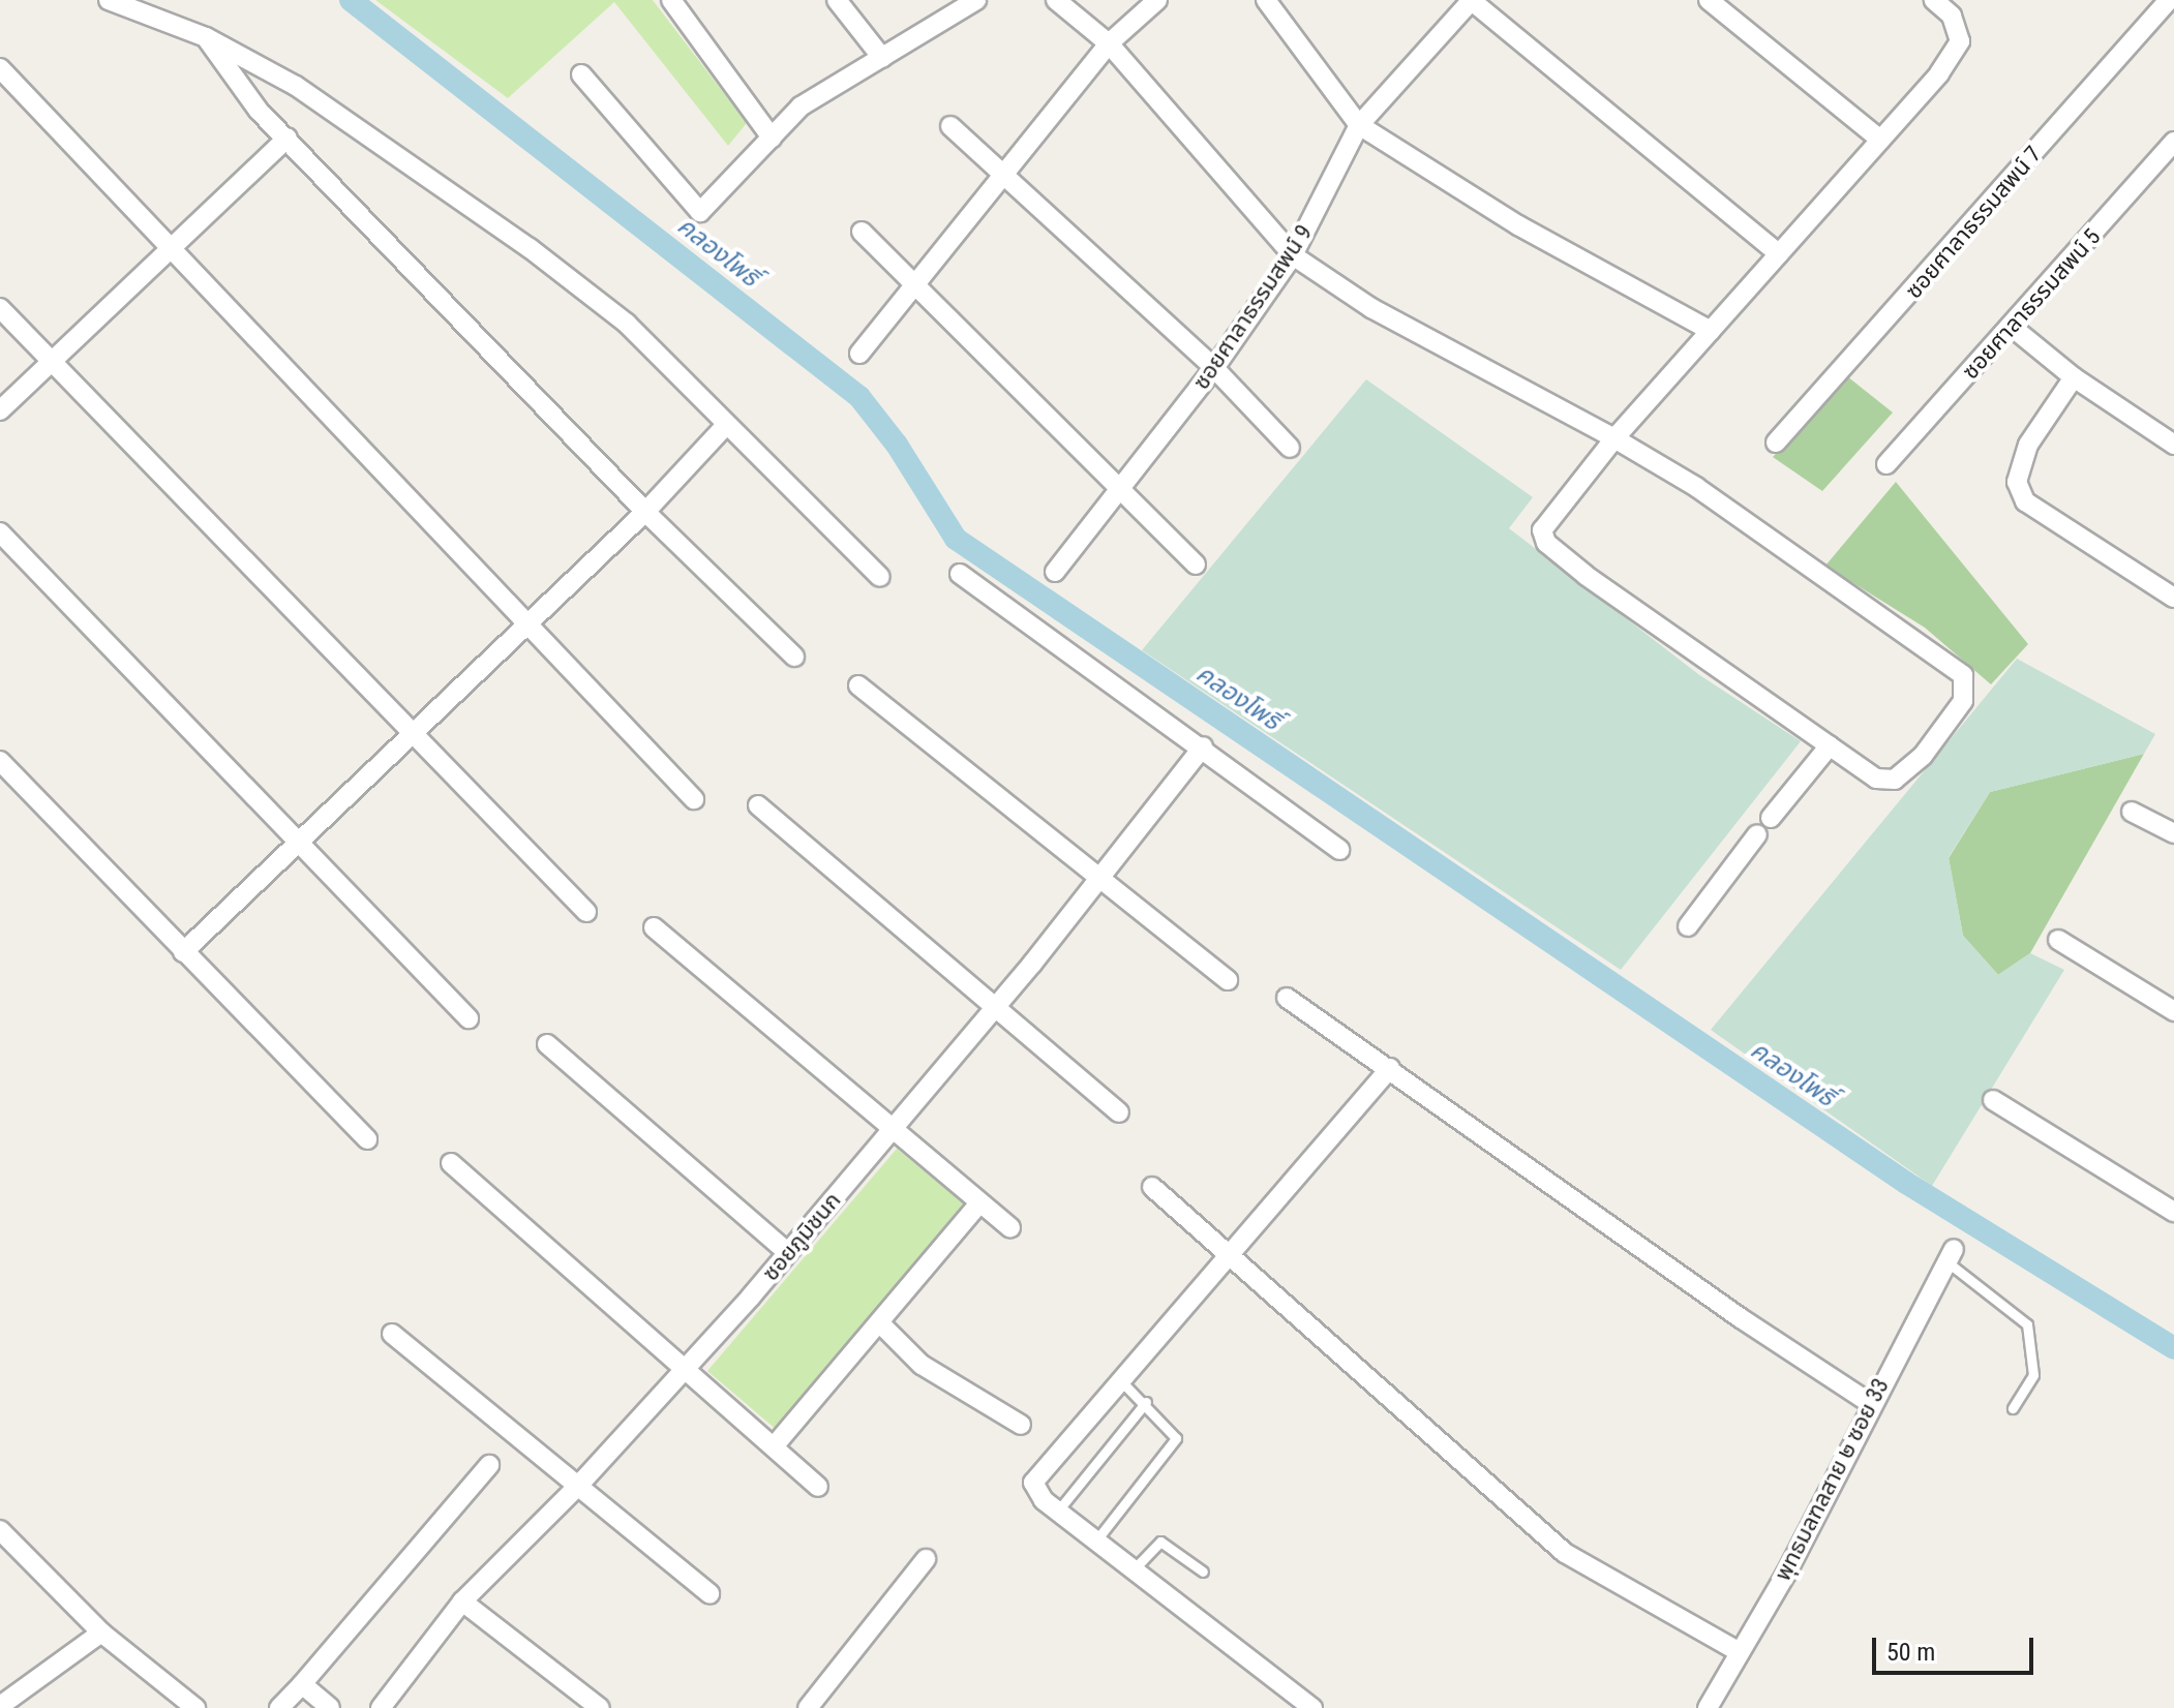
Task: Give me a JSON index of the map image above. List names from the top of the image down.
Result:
{
  "streets": {
    "street": [
      "ซอยศาลาธรรมสพน์ 7",
      "ซอยศาลาธรรมสพน์ 5",
      "ซอยศาลาธรรมสพน์ 9",
      "ซอยภูมิชนก",
      "พุทธมลฑลสาย ๒ ซอย 33"
    ]
  },
  "water": ["คลองโพธิ์"],
  "scale_bar": "50 m"
}
